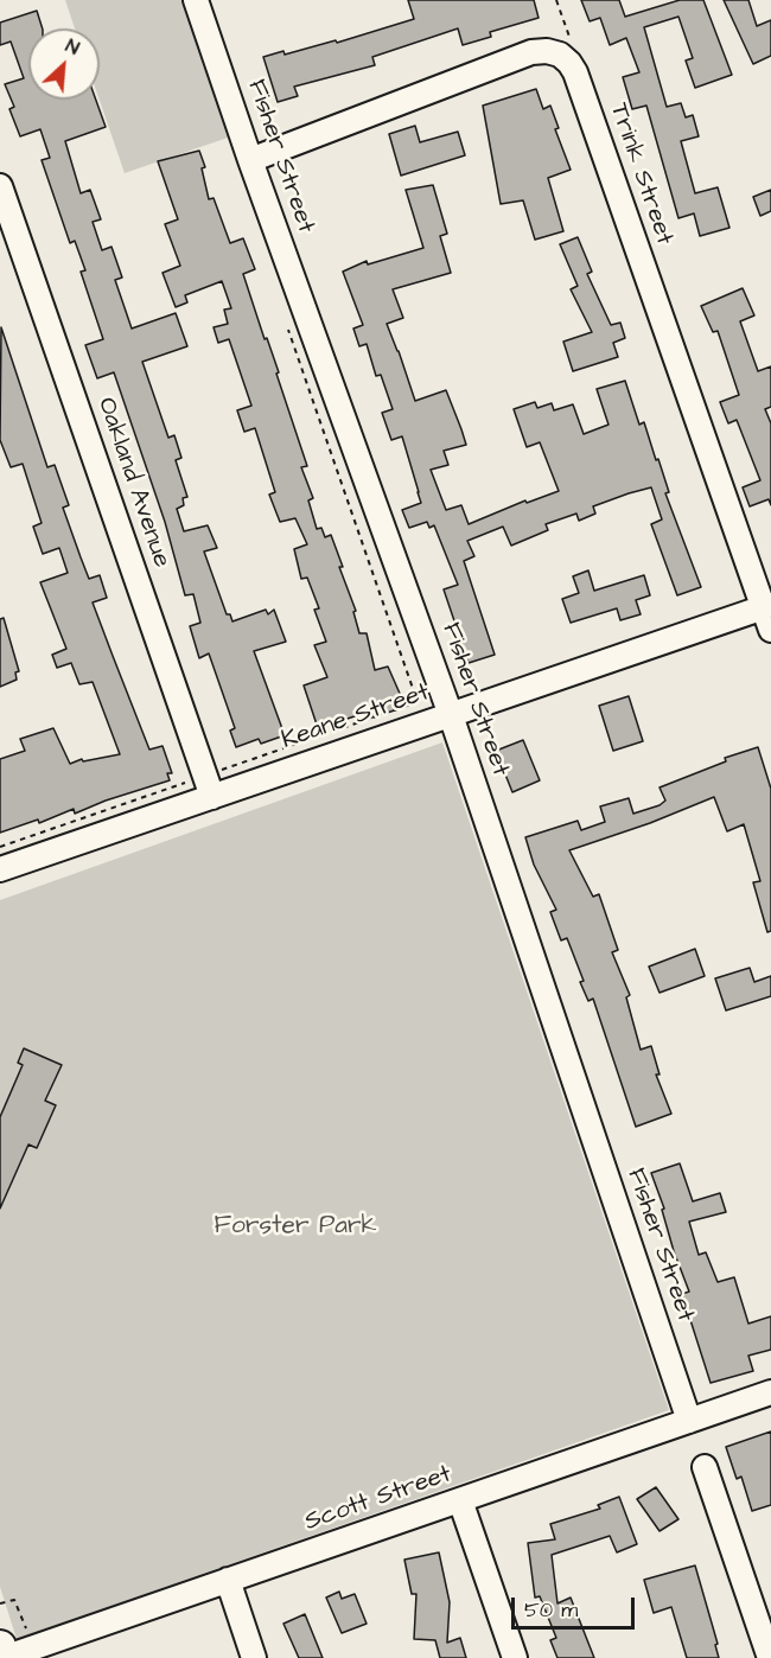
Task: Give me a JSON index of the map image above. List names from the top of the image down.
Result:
{
  "streets": {
    "street": [
      "Fisher Street",
      "Trink Street",
      "Oakland Avenue",
      "Keane Street",
      "Scott Street"
    ]
  },
  "crossings": [
    ["Fisher Street", "Keane Street"],
    ["Fisher Street", "Scott Street"],
    ["Trink Street", "Keane Street"],
    ["Oakland Avenue", "Keane Street"]
  ],
  "parks": ["Forster Park"],
  "scale_bar": "50 m",
  "north": "top right"
}
